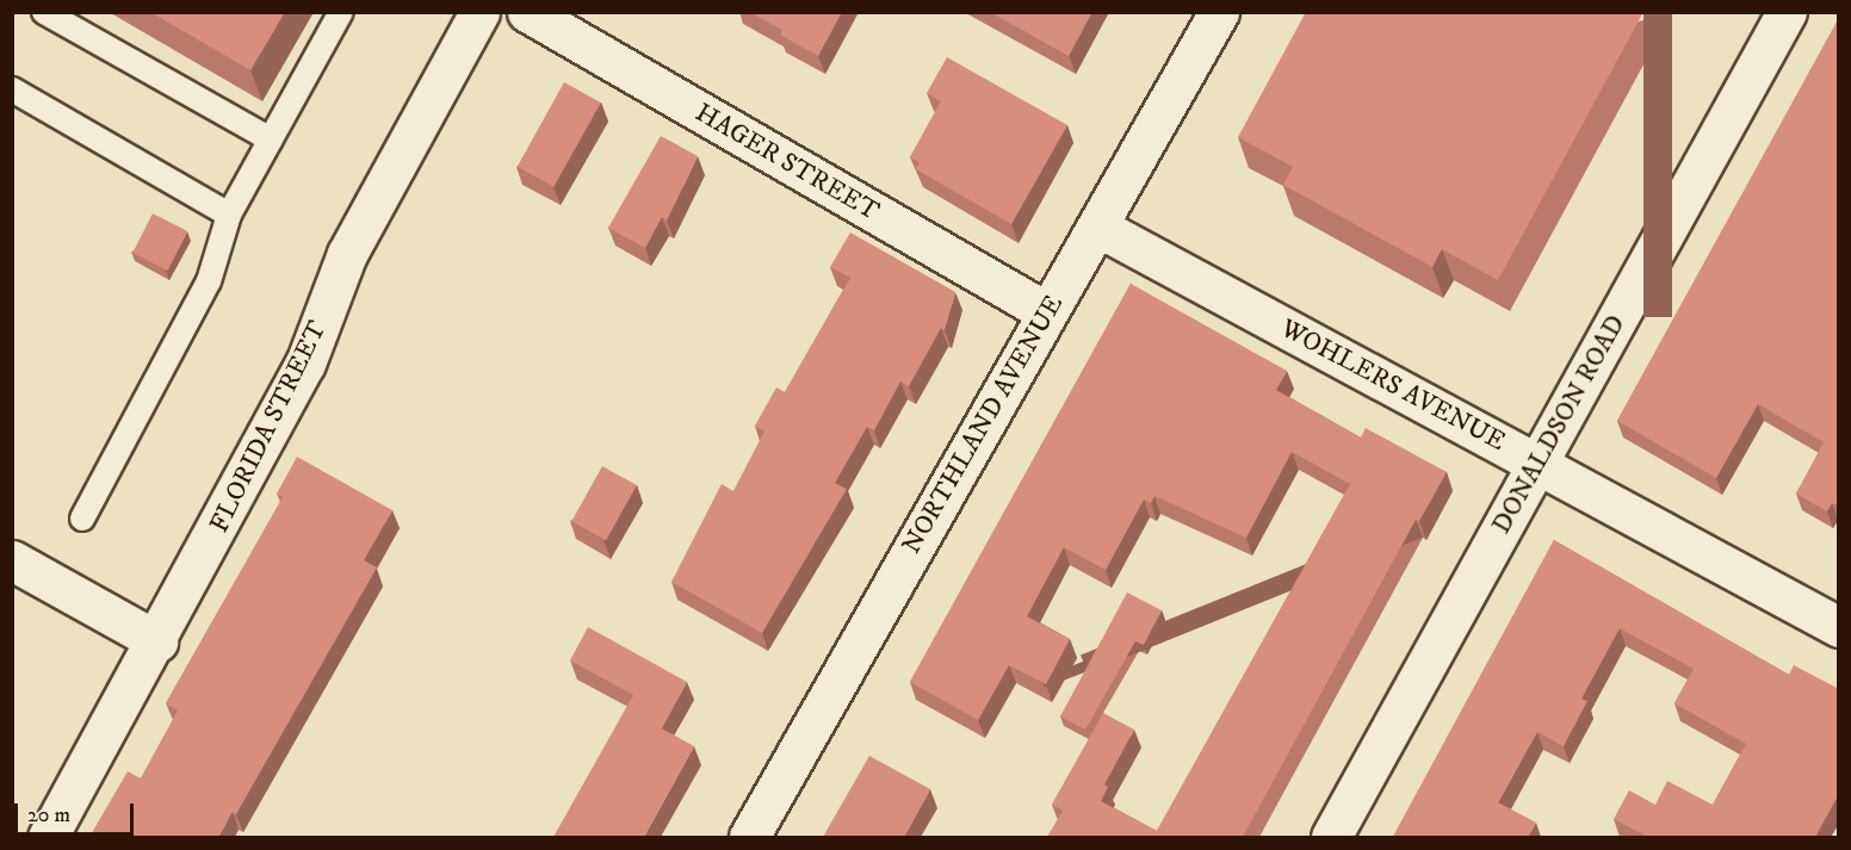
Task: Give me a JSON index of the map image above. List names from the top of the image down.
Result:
{
  "streets": {
    "street": [
      "HAGER STREET",
      "WOHLERS AVENUE",
      "NORTHLAND AVENUE",
      "DONALDSON ROAD",
      "FLORIDA STREET"
    ]
  },
  "crossings": [
    ["HAGER STREET", "NORTHLAND AVENUE"],
    ["WOHLERS AVENUE", "NORTHLAND AVENUE"],
    ["WOHLERS AVENUE", "DONALDSON ROAD"]
  ],
  "scale_bar": "20 m"
}
